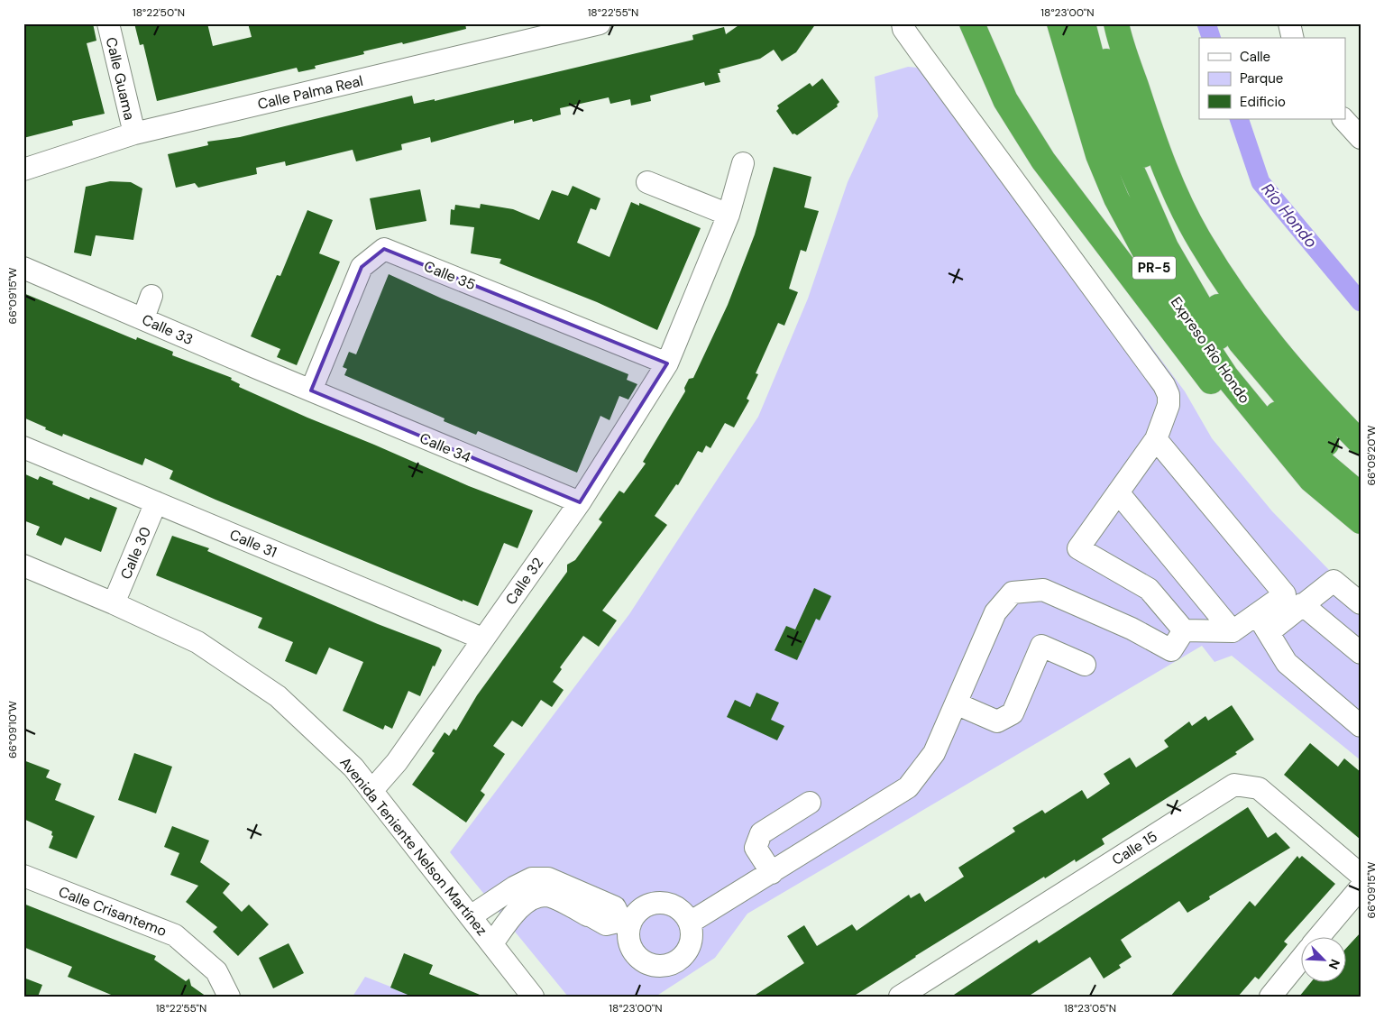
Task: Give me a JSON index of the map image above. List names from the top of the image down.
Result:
{
  "streets": {
    "highway": ["PR-5", "Expreso Río Hondo"],
    "street": [
      "Calle Guama",
      "Calle Palma Real",
      "Calle 35",
      "Calle 33",
      "Calle 34",
      "Calle 31",
      "Calle 30",
      "Calle 32",
      "Avenida Teniente Nelson Martínez",
      "Calle 15",
      "Calle Crisantemo"
    ]
  },
  "crossings": [
    ["Calle Guama", "Calle Palma Real"],
    ["Calle 35", "Calle 33"],
    ["Calle 35", "Calle 34"],
    ["Calle 35", "Calle 32"],
    ["Calle 33", "Calle 34"],
    ["Calle 34", "Calle 32"],
    ["Calle 31", "Calle 30"],
    ["Calle 31", "Calle 32"],
    ["Calle 30", "Avenida Teniente Nelson Martínez"],
    ["Calle 32", "Avenida Teniente Nelson Martínez"]
  ],
  "water": ["Río Hondo"],
  "legend": ["Calle", "Parque", "Edificio"],
  "north": "bottom right",
  "coordinates": [
    "18°22'50\"N",
    "18°22'55\"N",
    "18°23'00\"N",
    "66°09'15\"W",
    "66°09'20\"W",
    "66°09'10\"W",
    "18°23'05\"N"
  ]
}
